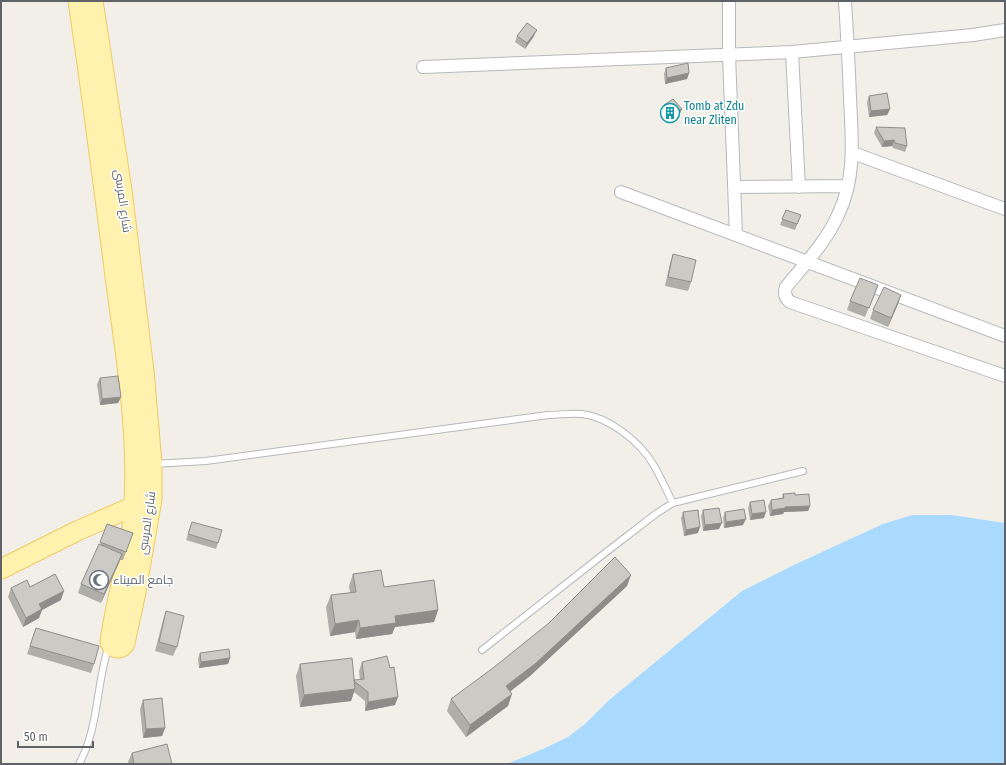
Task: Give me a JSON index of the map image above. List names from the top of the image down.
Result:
{
  "streets": {
    "main road": ["شارع المرسى"]
  },
  "places": {
    "building": ["Tomb at Zdu near Zliten"],
    "mosque": ["جامع الميناء"]
  },
  "scale_bar": "50 m"
}
